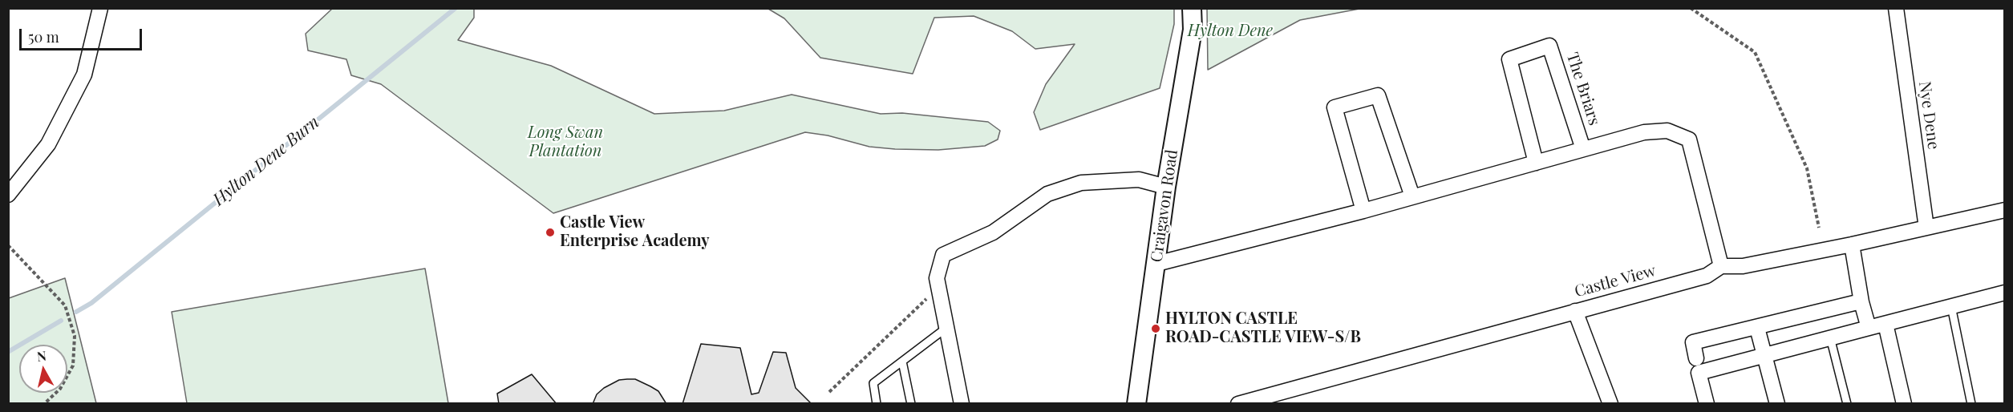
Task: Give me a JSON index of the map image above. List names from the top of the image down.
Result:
{
  "streets": {
    "street": [
      "The Briars",
      "Nye Dene",
      "Craigavon Road",
      "Castle View"
    ]
  },
  "crossings": [
    ["The Briars", "Craigavon Road"],
    ["The Briars", "Castle View"],
    ["Nye Dene", "Castle View"]
  ],
  "water": ["Hylton Dene Burn"],
  "parks": ["Hylton Dene", "Long Swan Plantation"],
  "places": ["Castle View Enterprise Academy", "HYLTON CASTLE ROAD-CASTLE VIEW-S/B"],
  "scale_bar": "50 m",
  "north": "top"
}
